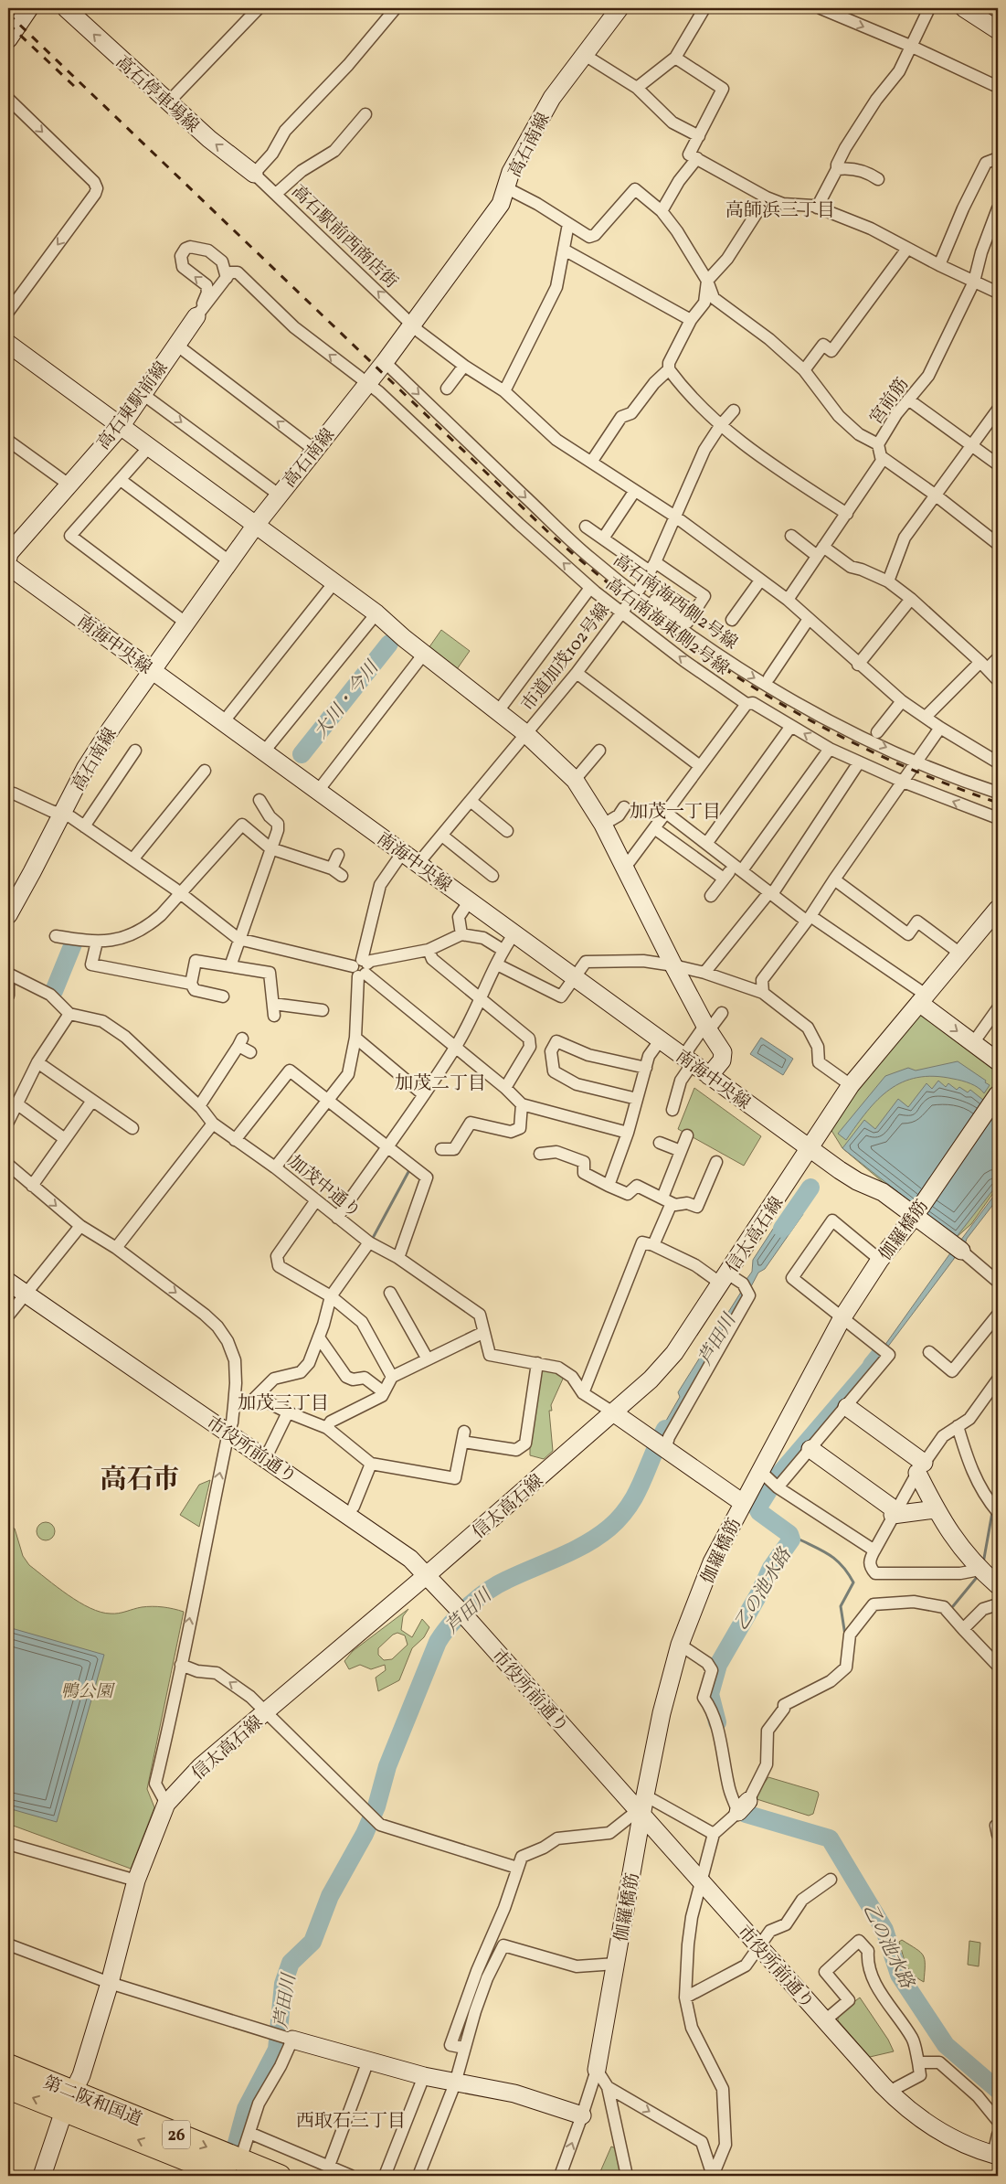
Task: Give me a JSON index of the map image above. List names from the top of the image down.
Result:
{
  "streets": {
    "highway": ["第二阪和国道", "26"],
    "street": [
      "高石停車場線",
      "高石南線",
      "高石駅前西商店街",
      "宮前筋",
      "高石東駅前線",
      "高石南海西側2号線",
      "高石南海東側2号線",
      "南海中央線",
      "市道加茂102号線",
      "加茂中通り",
      "伽羅橋筋",
      "信太高石線",
      "市役所前通り"
    ]
  },
  "crossings": [
    ["高石停車場線", "高石駅前西商店街"],
    ["高石南線", "高石駅前西商店街"],
    ["高石南線", "高石南海西側2号線"],
    ["高石南線", "高石南海東側2号線"],
    ["高石南線", "南海中央線"],
    ["高石駅前西商店街", "市道加茂102号線"],
    ["高石東駅前線", "高石南海東側2号線"],
    ["高石南海西側2号線", "市道加茂102号線"],
    ["高石南海東側2号線", "市道加茂102号線"],
    ["南海中央線", "市道加茂102号線"],
    ["南海中央線", "伽羅橋筋"],
    ["南海中央線", "信太高石線"],
    ["加茂中通り", "信太高石線"],
    ["伽羅橋筋", "市役所前通り"],
    ["信太高石線", "市役所前通り"],
    ["信太高石線", "第二阪和国道"]
  ],
  "one_way": ["高石停車場線"],
  "districts": [
    "高師浜三丁目",
    "加茂一丁目",
    "加茂二丁目",
    "加茂三丁目",
    "高石市",
    "西取石三丁目"
  ],
  "water": ["大川・今川", "芦田川", "乙の池水路"],
  "parks": ["鴨公園"]
}
